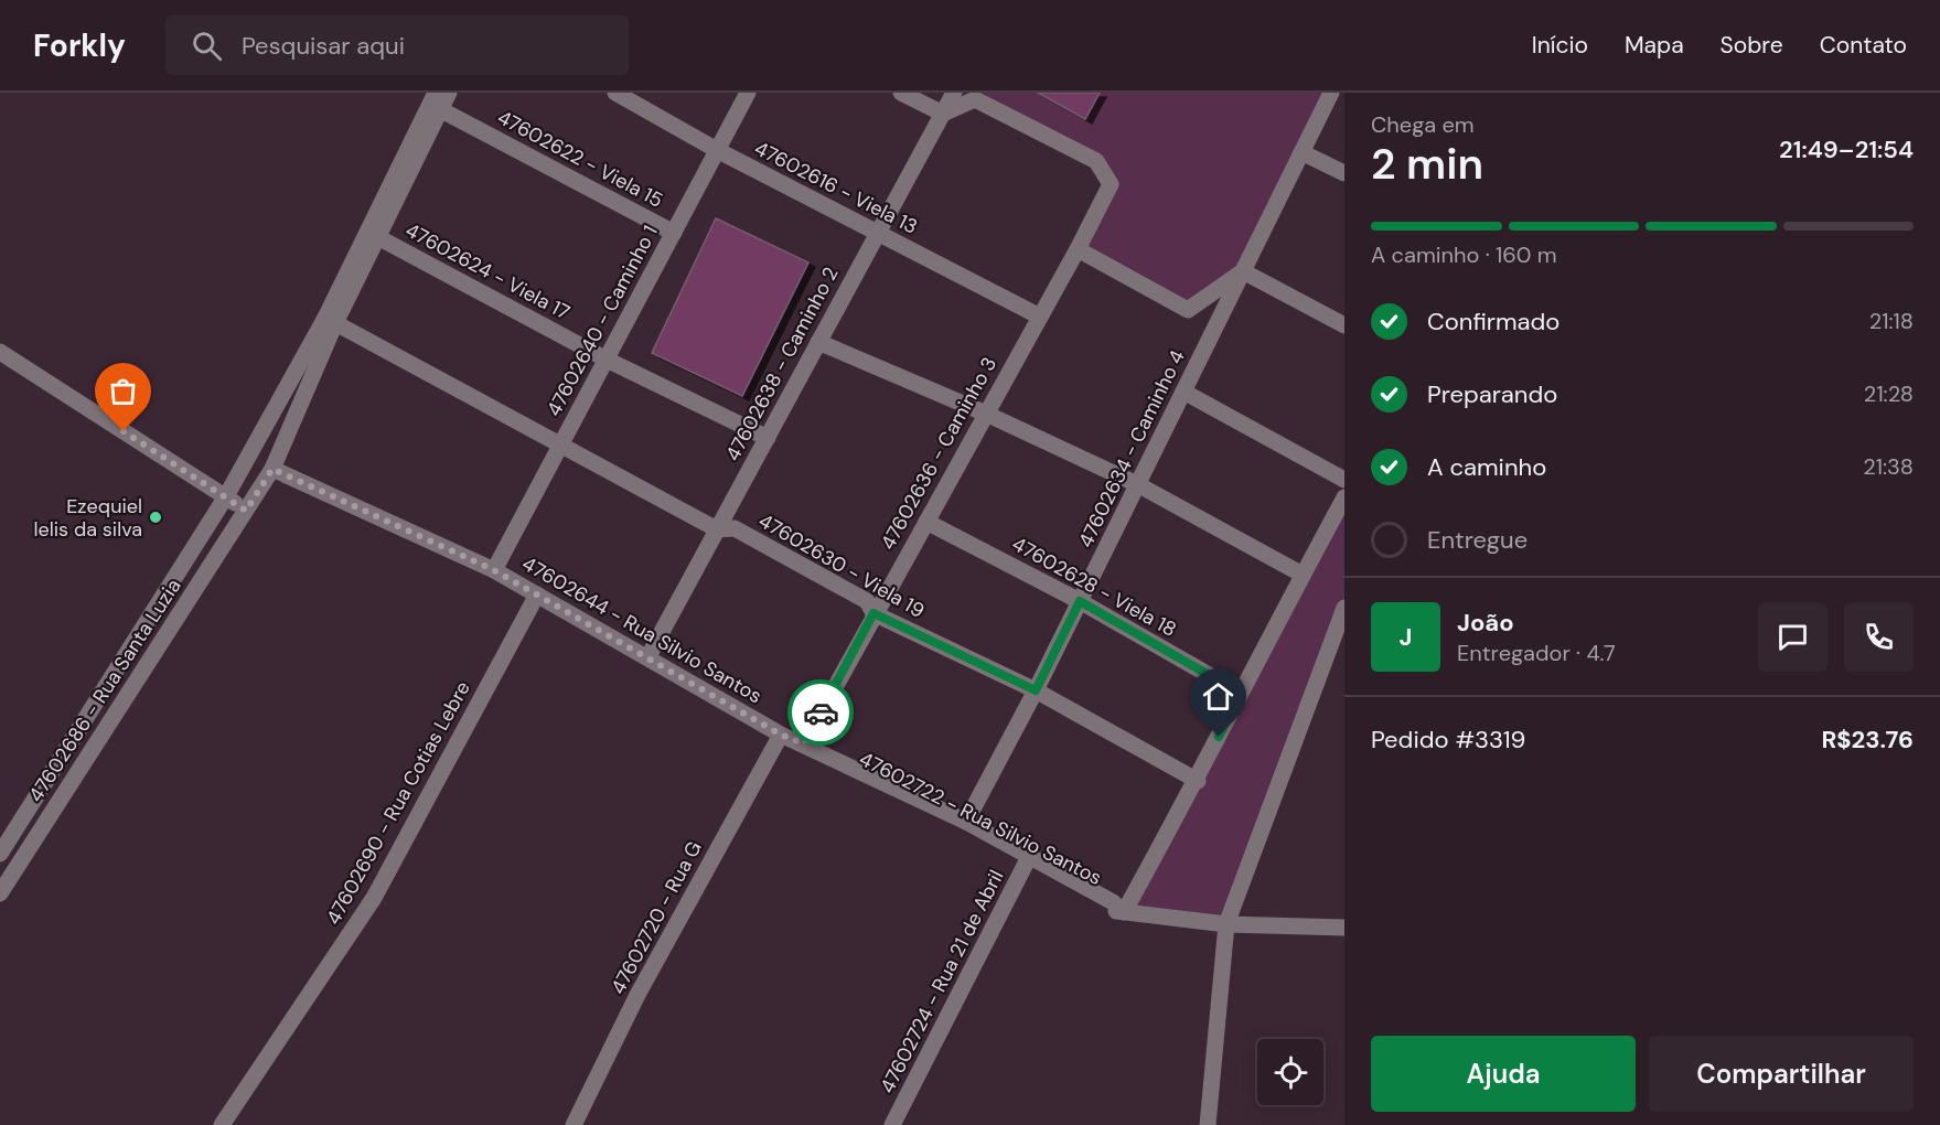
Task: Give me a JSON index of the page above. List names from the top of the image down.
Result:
{
  "streets": {
    "street": [
      "47602622 - Viela 15",
      "47602616 - Viela 13",
      "47602624 - Viela 17",
      "47602640 - Caminho 1",
      "47602638 - Caminho 2",
      "47602634 - Caminho 4",
      "47602636 - Caminho 3",
      "47602630 - Viela 19",
      "47602628 - Viela 18",
      "47602644 - Rua Silvio Santos",
      "47602686 - Rua Santa Luzia",
      "47602690 - Rua Cotias Lebre",
      "47602722 - Rua Silvio Santos",
      "47602720 - Rua G",
      "47602724 - Rua 21 de Abril"
    ]
  },
  "crossings": [
    ["47602622 - Viela 15", "47602640 - Caminho 1"],
    ["47602616 - Viela 13", "47602640 - Caminho 1"],
    ["47602616 - Viela 13", "47602638 - Caminho 2"],
    ["47602616 - Viela 13", "47602636 - Caminho 3"],
    ["47602624 - Viela 17", "47602640 - Caminho 1"],
    ["47602624 - Viela 17", "47602638 - Caminho 2"],
    ["47602640 - Caminho 1", "47602630 - Viela 19"],
    ["47602640 - Caminho 1", "47602644 - Rua Silvio Santos"],
    ["47602638 - Caminho 2", "47602636 - Caminho 3"],
    ["47602638 - Caminho 2", "47602630 - Viela 19"],
    ["47602638 - Caminho 2", "47602644 - Rua Silvio Santos"],
    ["47602634 - Caminho 4", "47602630 - Viela 19"],
    ["47602634 - Caminho 4", "47602628 - Viela 18"],
    ["47602634 - Caminho 4", "47602644 - Rua Silvio Santos"],
    ["47602636 - Caminho 3", "47602630 - Viela 19"],
    ["47602636 - Caminho 3", "47602628 - Viela 18"],
    ["47602636 - Caminho 3", "47602644 - Rua Silvio Santos"],
    ["47602630 - Viela 19", "47602686 - Rua Santa Luzia"],
    ["47602644 - Rua Silvio Santos", "47602686 - Rua Santa Luzia"],
    ["47602644 - Rua Silvio Santos", "47602690 - Rua Cotias Lebre"],
    ["47602644 - Rua Silvio Santos", "47602722 - Rua Silvio Santos"],
    ["47602644 - Rua Silvio Santos", "47602720 - Rua G"],
    ["47602644 - Rua Silvio Santos", "47602724 - Rua 21 de Abril"],
    ["47602686 - Rua Santa Luzia", "47602722 - Rua Silvio Santos"],
    ["47602690 - Rua Cotias Lebre", "47602722 - Rua Silvio Santos"],
    ["47602722 - Rua Silvio Santos", "47602720 - Rua G"],
    ["47602722 - Rua Silvio Santos", "47602724 - Rua 21 de Abril"]
  ],
  "places": ["Ezequiel lelis da silva"],
  "page": {
    "header": "Forkly",
    "search": "Pesquisar aqui",
    "nav": [
      "Início",
      "Mapa",
      "Sobre",
      "Contato"
    ],
    "heading": ["2 min", "Chega em", "21:49–21:54"],
    "panel": [
      "João",
      "Entregador · 4.7",
      "Pedido #3319",
      "R$23.76"
    ],
    "bar": "A caminho · 160 m",
    "list": [
      ["Confirmado", "21:18"],
      ["Preparando", "21:28"],
      ["A caminho", "21:38"],
      "Entregue"
    ],
    "round": "J",
    "buttons": ["Ajuda", "Compartilhar"]
  }
}
